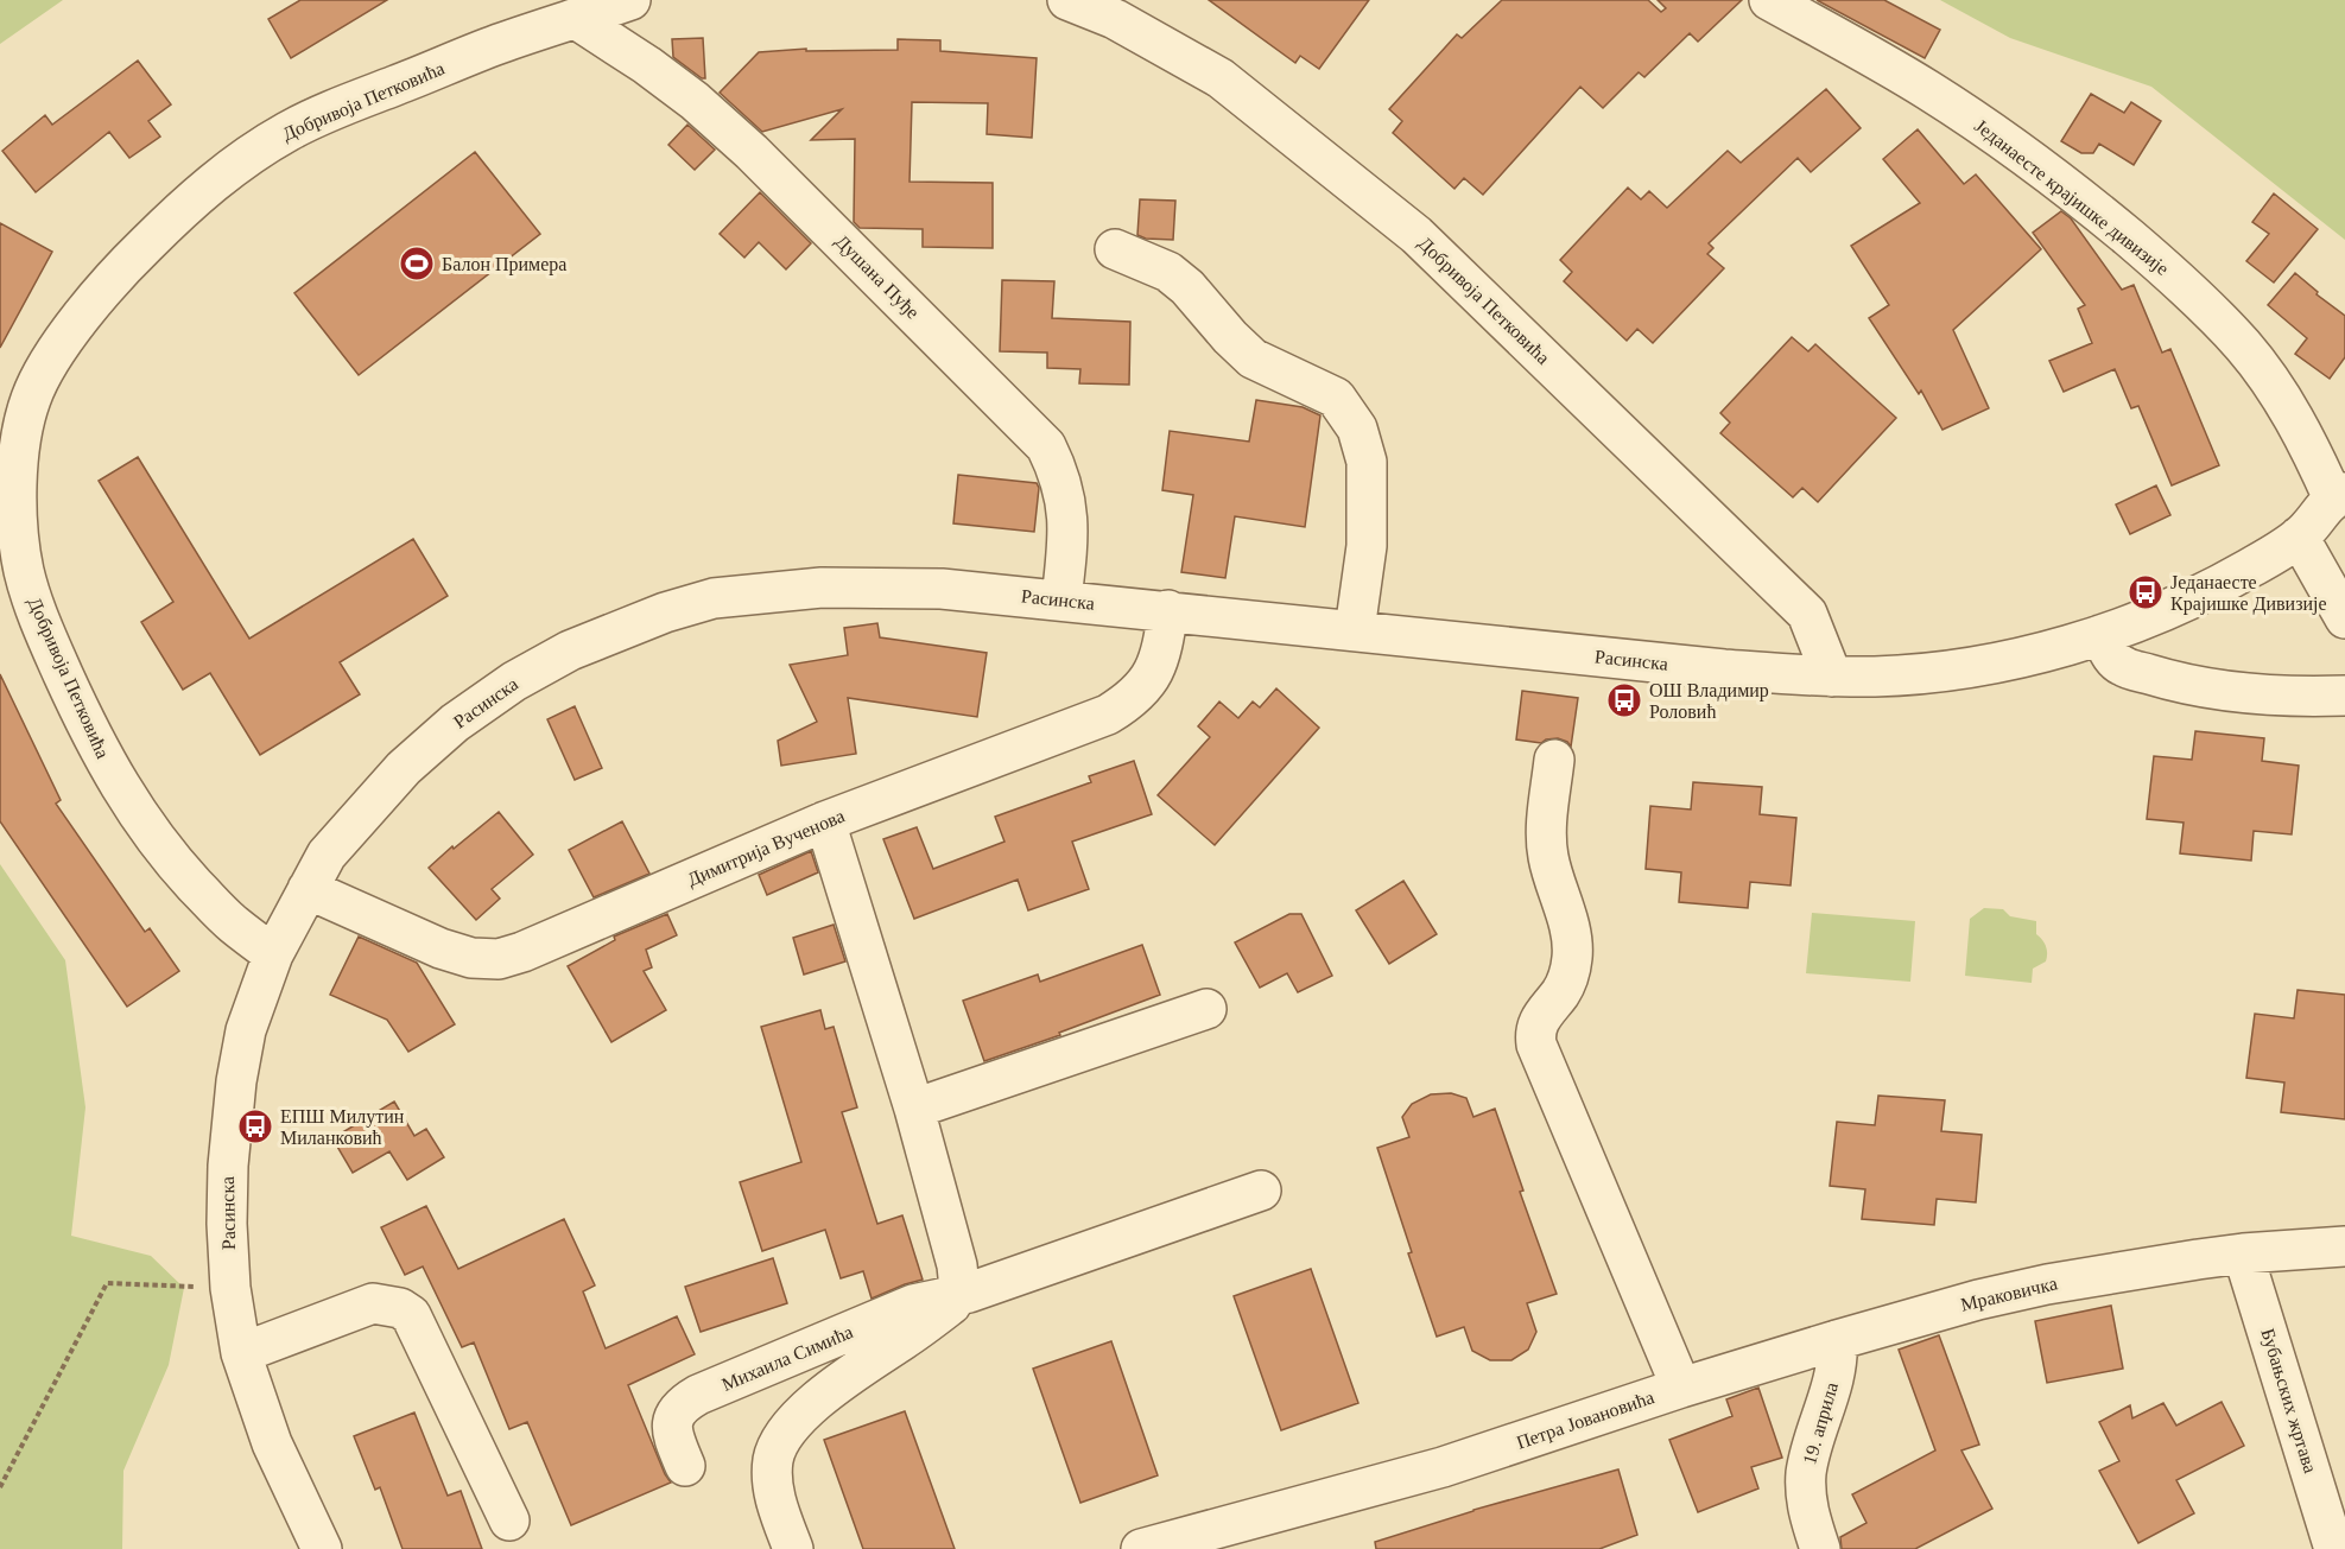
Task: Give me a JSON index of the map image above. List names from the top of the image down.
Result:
{
  "streets": {
    "street": [
      "Добривоја Петковића",
      "Једанаесте крајишке дивизије",
      "Душана Пуђе",
      "Расинска",
      "Димитрија Вученова",
      "Мраковичка",
      "Михаила Симића",
      "Бубањских жртава",
      "Петра Јовановића",
      "19. априла"
    ]
  },
  "crossings": [
    ["Добривоја Петковића", "Душана Пуђе"],
    ["Добривоја Петковића", "Расинска"],
    ["Једанаесте крајишке дивизије", "Расинска"],
    ["Душана Пуђе", "Расинска"],
    ["Расинска", "Димитрија Вученова"],
    ["Мраковичка", "Бубањских жртава"],
    ["Мраковичка", "Петра Јовановића"],
    ["Мраковичка", "19. априла"]
  ],
  "places": {
    "sports": ["Балон Примера"],
    "bus stop": ["Једанаесте Крајишке Дивизије", "ОШ Владимир Роловић", "ЕПШ Милутин Миланковић"]
  }
}
